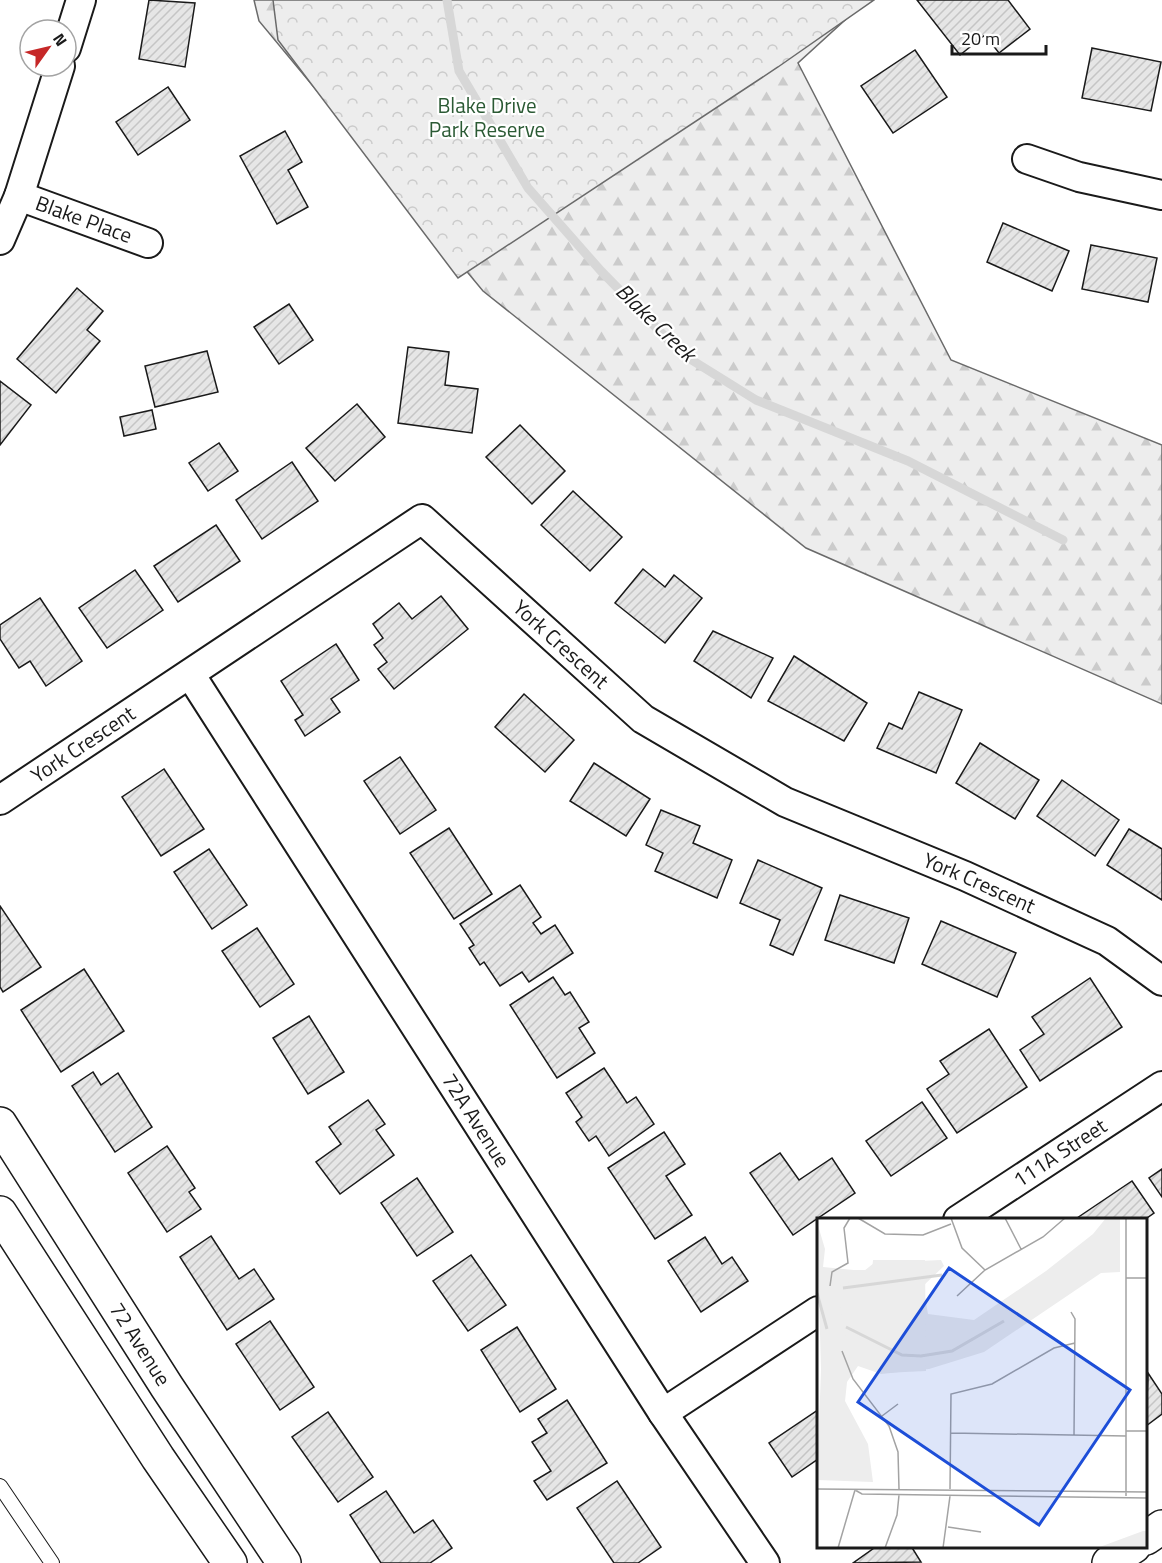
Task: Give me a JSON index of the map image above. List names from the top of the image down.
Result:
{
  "streets": {
    "main road": ["72 Avenue"],
    "street": [
      "Blake Place",
      "York Crescent",
      "72A Avenue",
      "111A Street"
    ]
  },
  "crossings": [
    ["York Crescent", "72A Avenue"]
  ],
  "water": ["Blake Creek"],
  "parks": ["Blake Drive Park Reserve"],
  "scale_bar": "20 m",
  "north": "top right"
}
